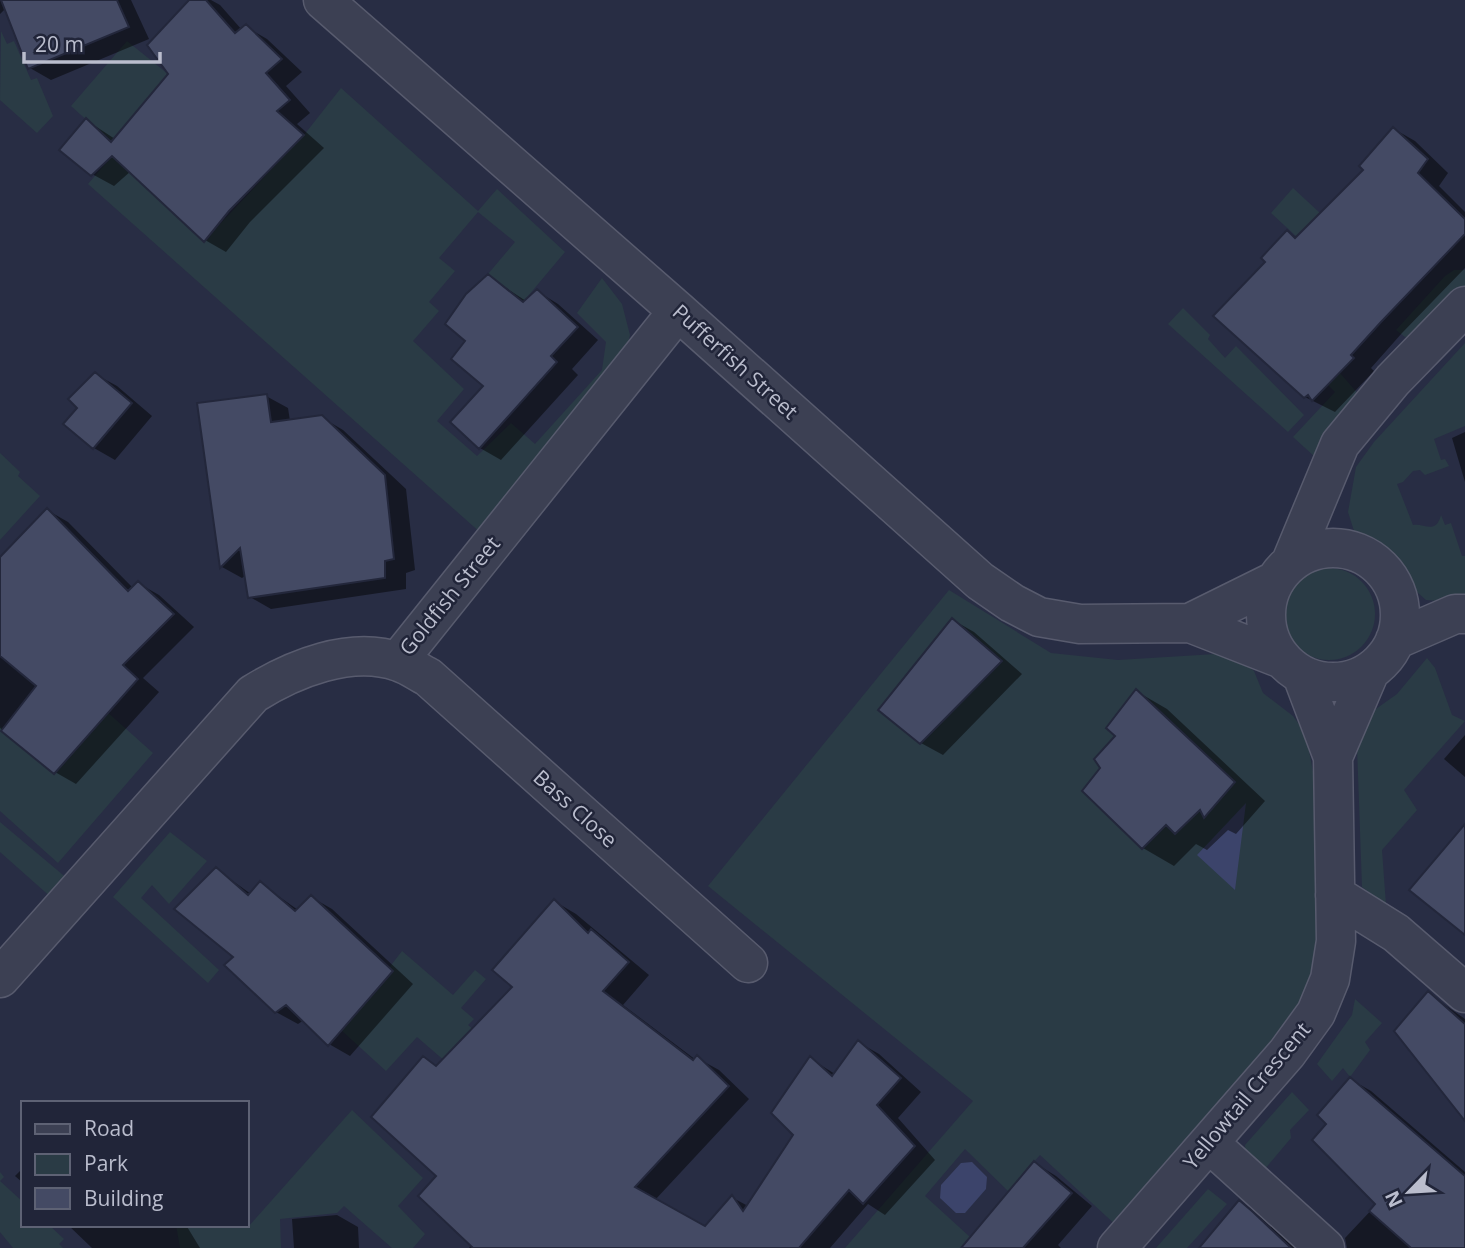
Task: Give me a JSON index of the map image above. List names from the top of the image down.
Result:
{
  "streets": {
    "street": [
      "Pufferfish Street",
      "Goldfish Street",
      "Bass Close",
      "Yellowtail Crescent"
    ]
  },
  "crossings": [
    ["Pufferfish Street", "Goldfish Street"],
    ["Pufferfish Street", "Yellowtail Crescent"],
    ["Goldfish Street", "Bass Close"]
  ],
  "legend": ["Road", "Park", "Building"],
  "scale_bar": "20 m",
  "north": "bottom left"
}
